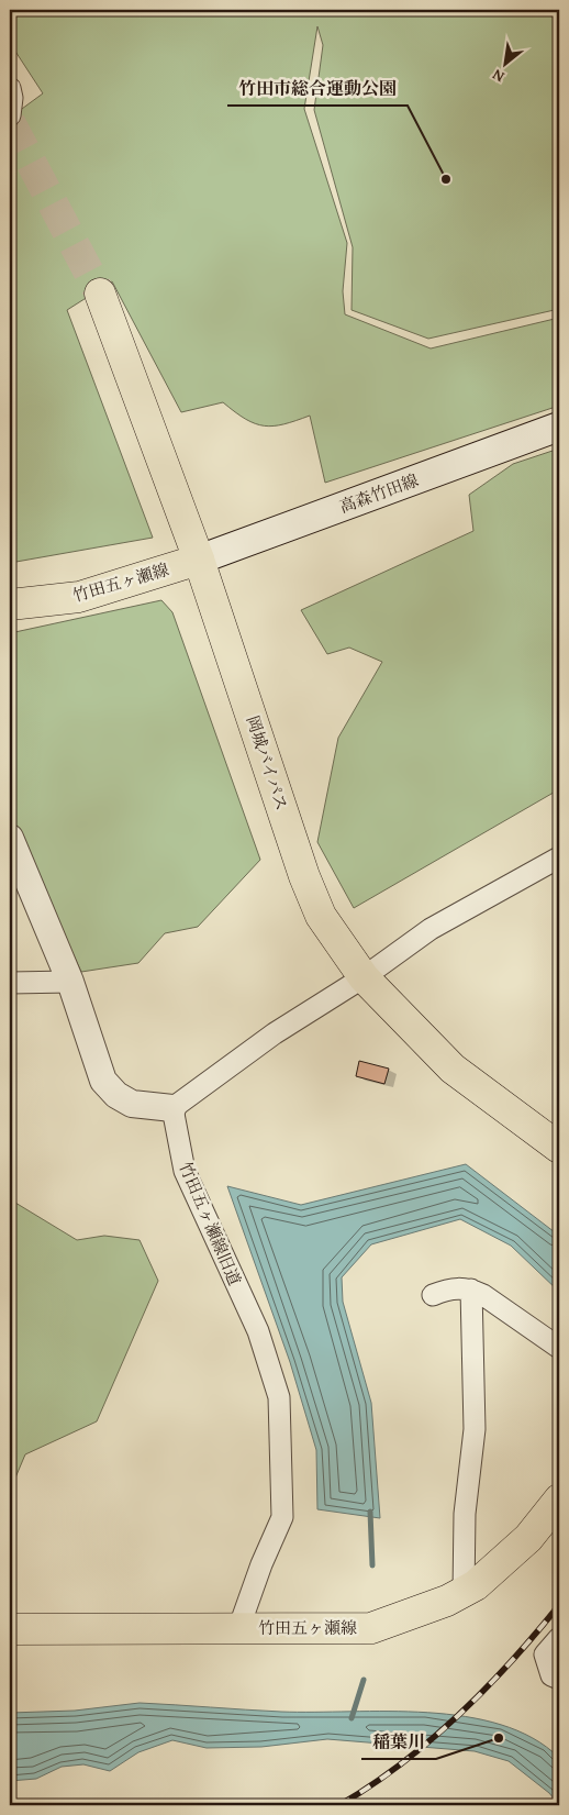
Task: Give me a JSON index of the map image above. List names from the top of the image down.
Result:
{
  "streets": {
    "main road": ["高森竹田線", "竹田五ヶ瀬線", "岡城バイパス"],
    "street": ["竹田五ヶ瀬線旧道"]
  },
  "crossings": [
    ["高森竹田線", "竹田五ヶ瀬線"],
    ["高森竹田線", "岡城バイパス"],
    ["竹田五ヶ瀬線", "岡城バイパス"],
    ["竹田五ヶ瀬線", "竹田五ヶ瀬線旧道"]
  ],
  "places": ["竹田市総合運動公園", "稲葉川"],
  "north": "bottom left"
}
